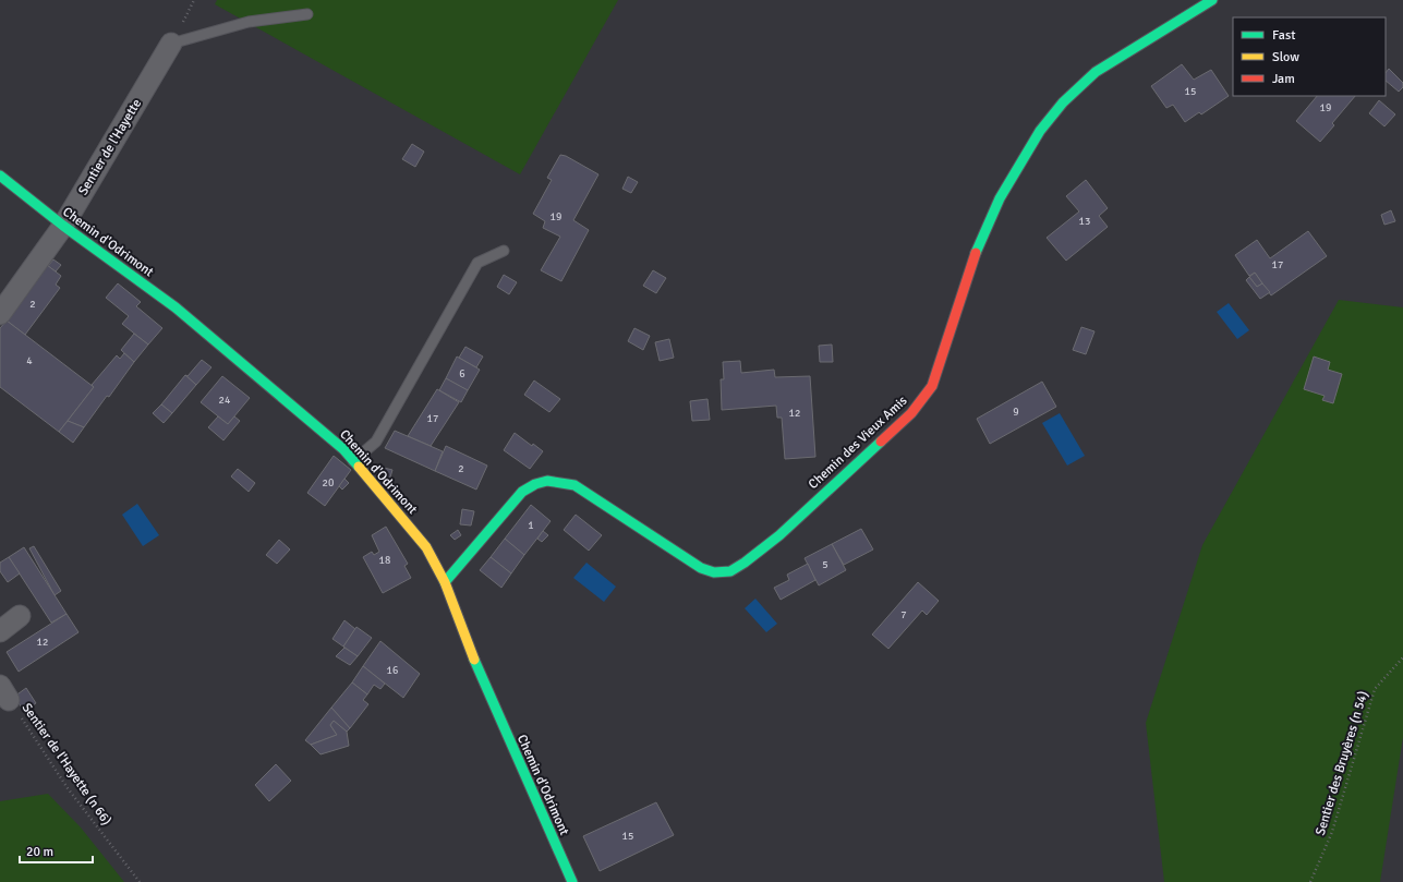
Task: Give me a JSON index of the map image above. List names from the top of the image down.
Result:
{
  "streets": {
    "street": ["Sentier de l'Hayette", "Chemin d'Odrimont", "Chemin des Vieux Amis"],
    "path": ["Sentier des Bruyères (n 54)", "Sentier de l'Hayette (n 66)"]
  },
  "crossings": [
    ["Sentier de l'Hayette", "Chemin d'Odrimont"],
    ["Chemin d'Odrimont", "Chemin des Vieux Amis"]
  ],
  "house_numbers": [
    "15",
    "19",
    "19",
    "13",
    "17",
    "2",
    "4",
    "6",
    "24",
    "9",
    "12",
    "17",
    "2",
    "20",
    "1",
    "18",
    "5",
    "7",
    "12",
    "16",
    "15"
  ],
  "legend": ["Fast", "Slow", "Jam"],
  "scale_bar": "20 m"
}
